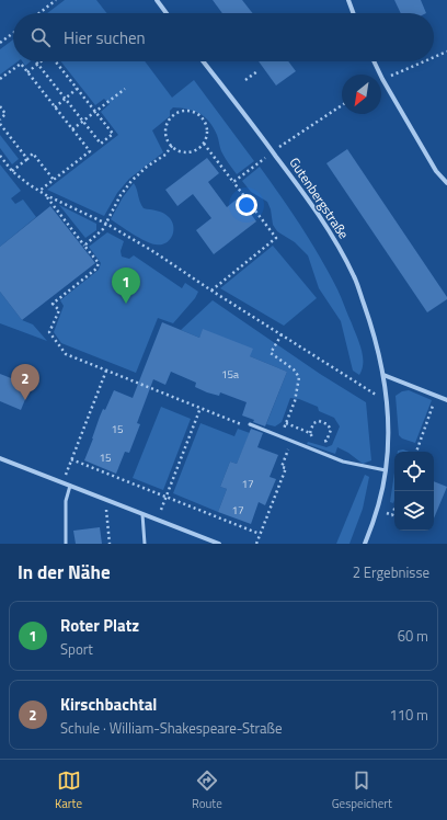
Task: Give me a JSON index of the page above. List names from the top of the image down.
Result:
{
  "streets": {
    "street": ["Gutenbergstraße"]
  },
  "house_numbers": [
    "15a",
    "15",
    "15",
    "17",
    "17"
  ],
  "north": "bottom left",
  "page": {
    "search": "Hier suchen",
    "pins": ["1", "2"],
    "heading": ["In der Nähe", "2 Ergebnisse"],
    "list": [
      {
        "mark": "1",
        "name": "Roter Platz",
        "note": "Sport",
        "value": "60 m"
      },
      {
        "mark": "2",
        "name": "Kirschbachtal",
        "note": "Schule · William-Shakespeare-Straße",
        "value": "110 m"
      }
    ],
    "nav": ["Karte", "Route", "Gespeichert"]
  }
}
